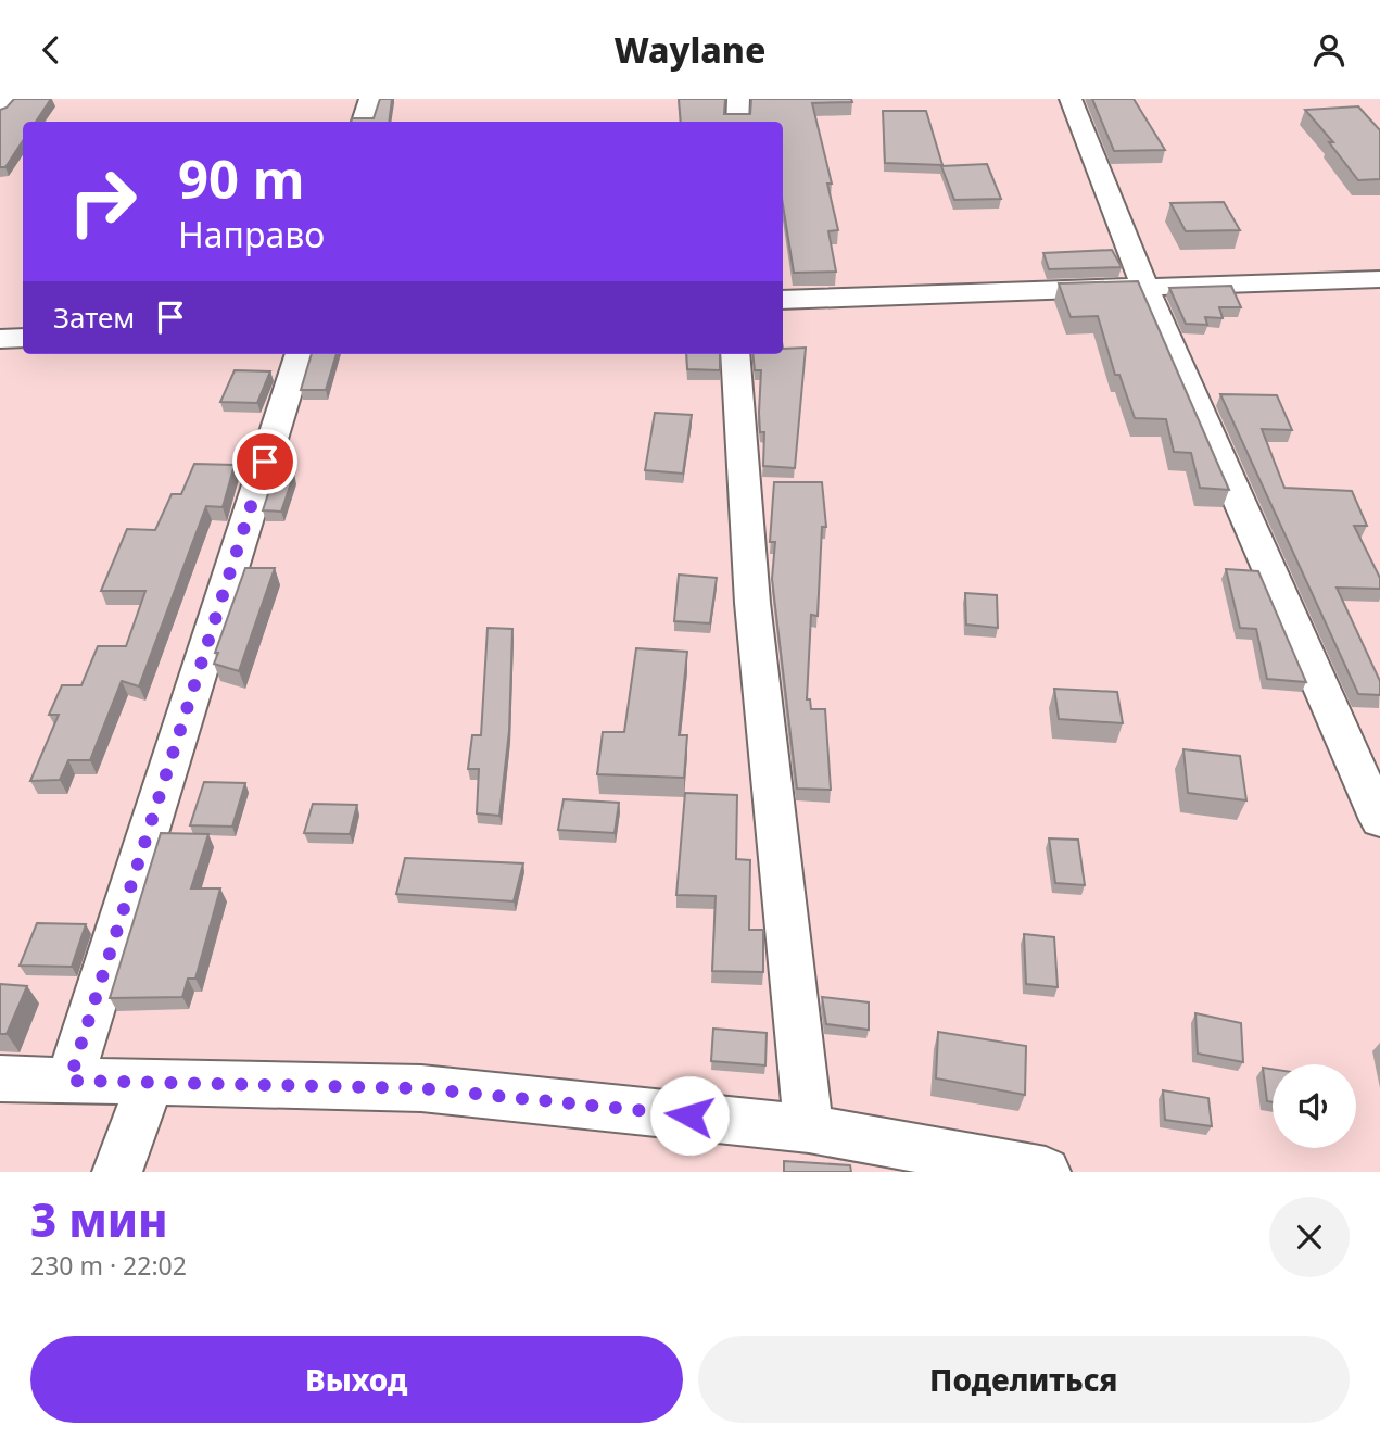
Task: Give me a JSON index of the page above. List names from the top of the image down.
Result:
{
  "page": {
    "header": "Waylane",
    "turn": ["90 m", "Направо"],
    "then": "Затем",
    "heading": ["3 мин", "230 m · 22:02"],
    "buttons": ["Выход", "Поделиться"]
  }
}
